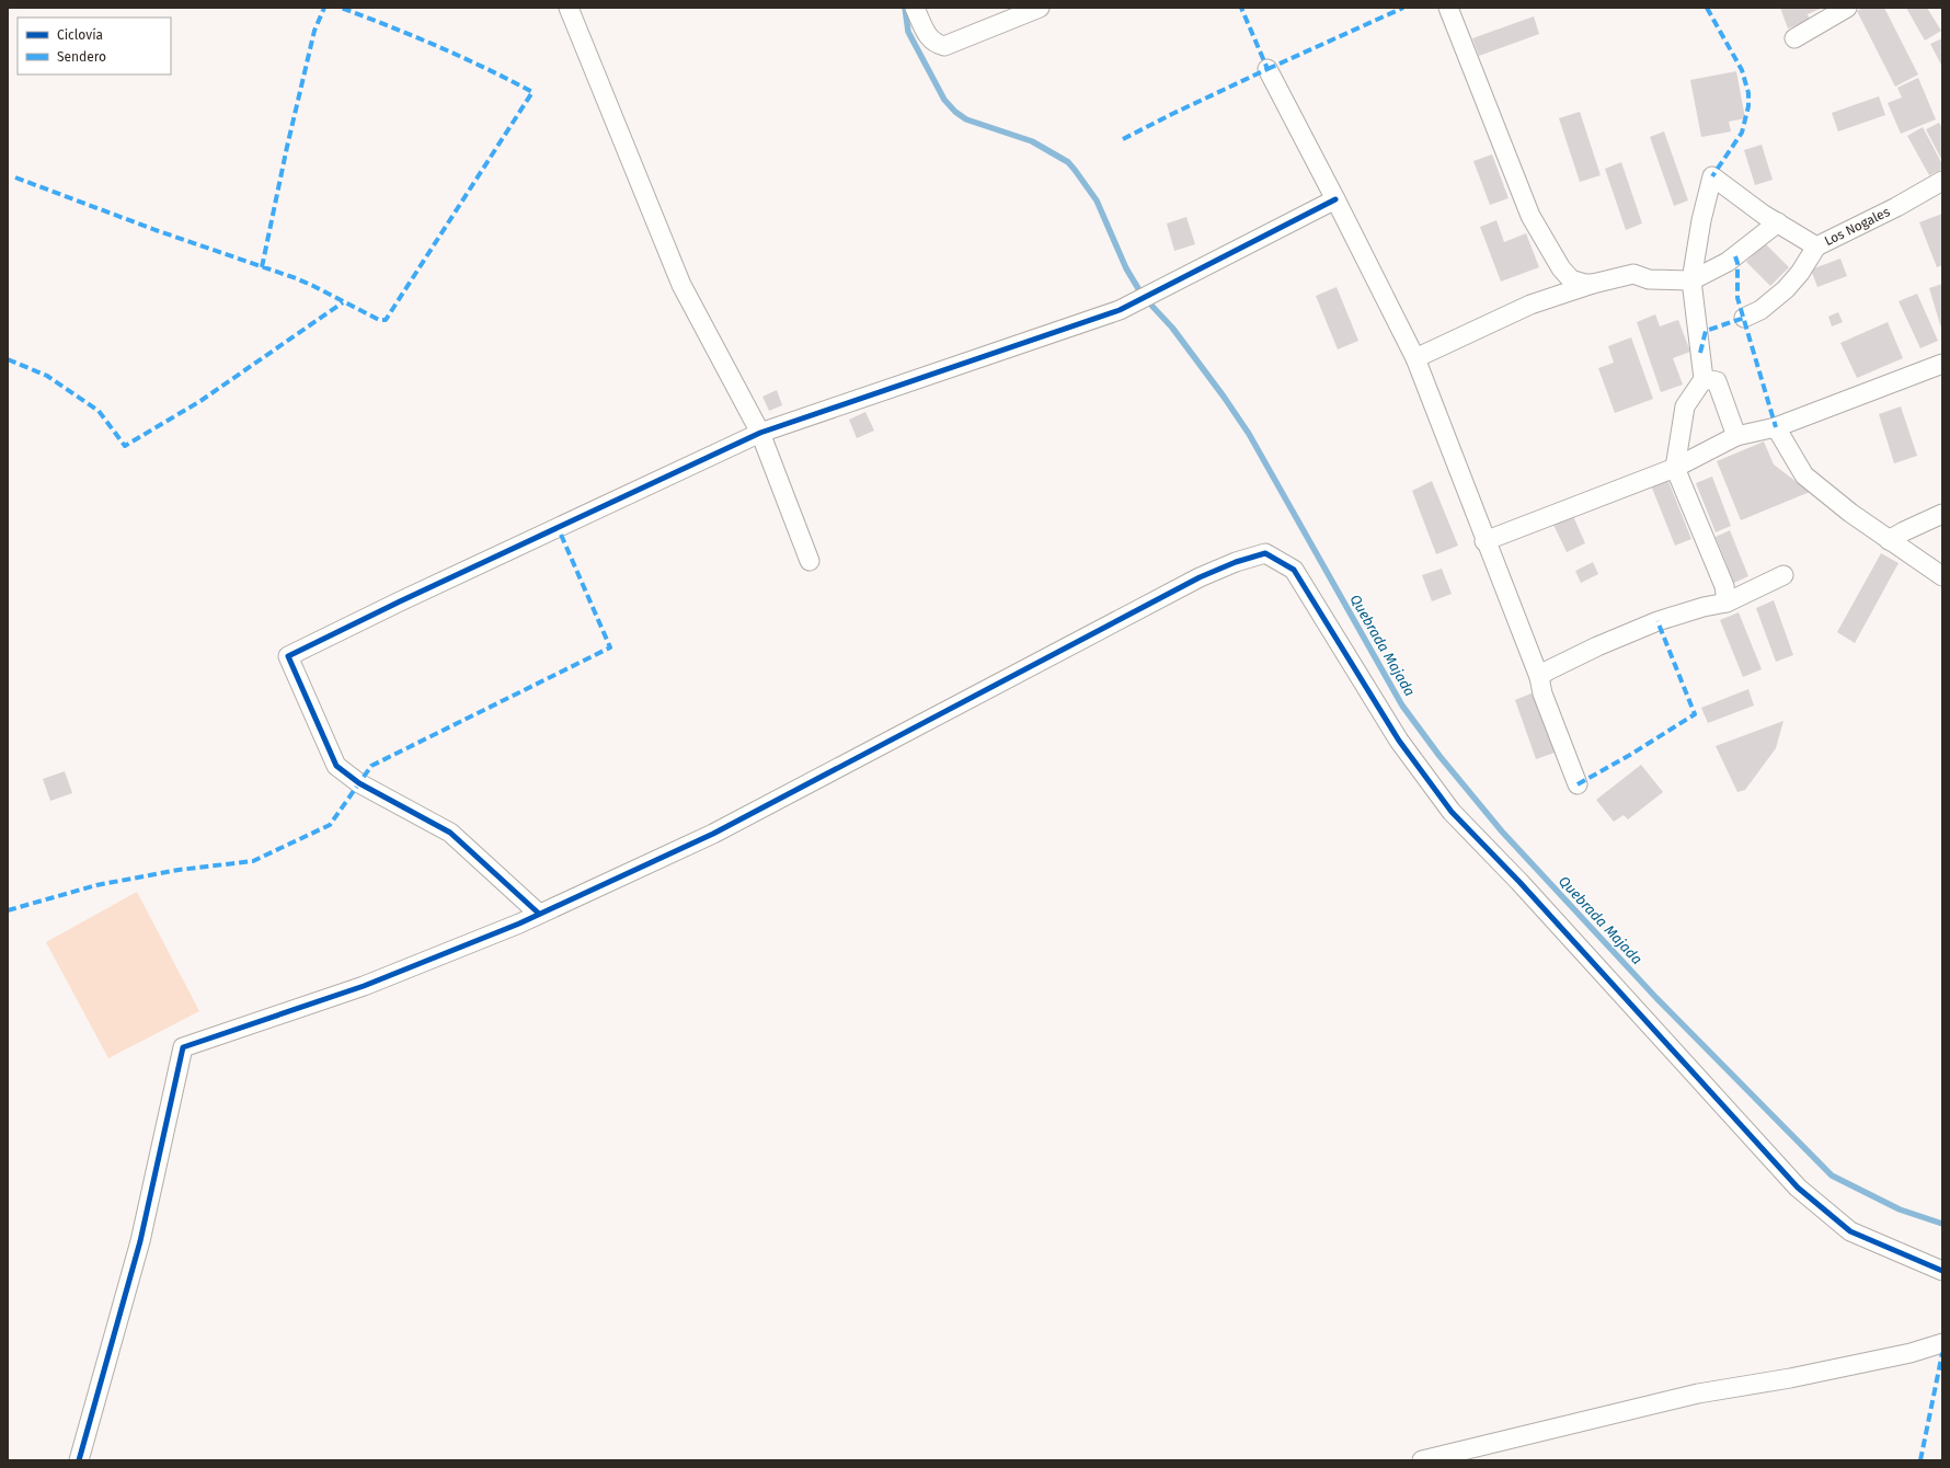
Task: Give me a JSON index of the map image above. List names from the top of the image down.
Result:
{
  "streets": {
    "street": ["Los Nogales"]
  },
  "water": ["Quebrada Majada"],
  "legend": ["Ciclovía", "Sendero"]
}
